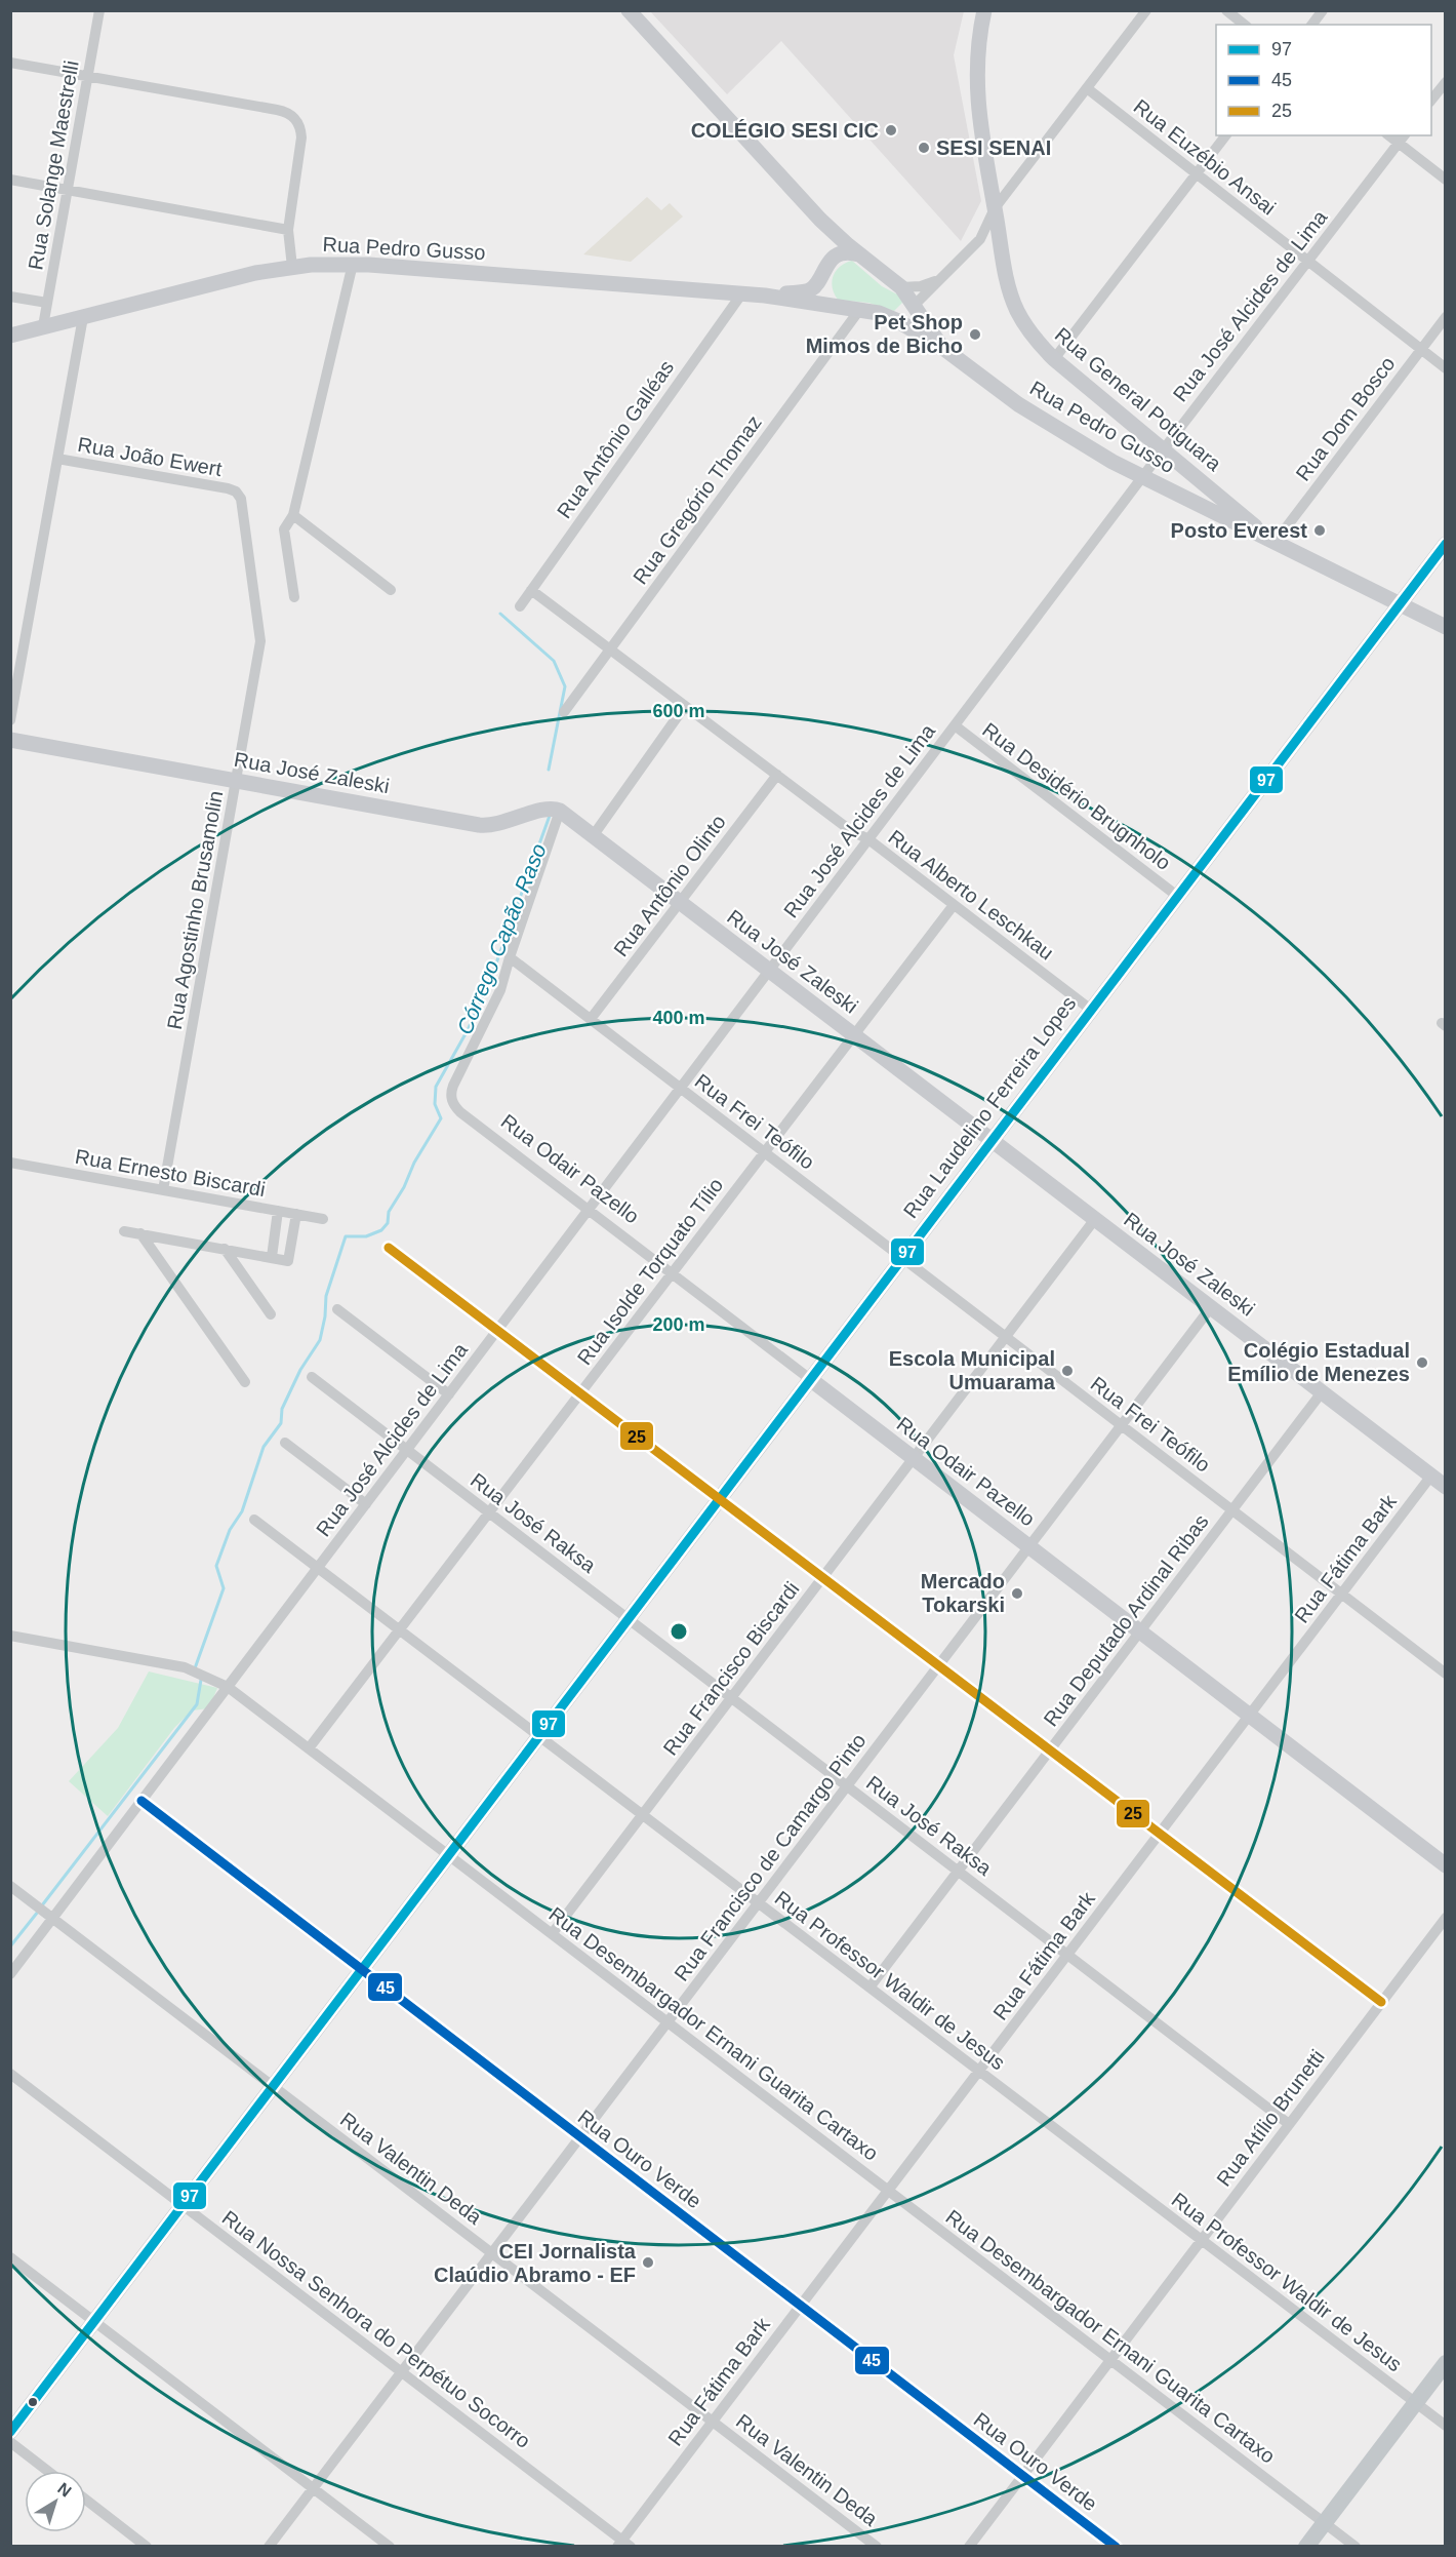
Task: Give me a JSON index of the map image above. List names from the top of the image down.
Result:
{
  "streets": {
    "street": [
      "Rua Euzébio Ansai",
      "Rua Solange Maestrelli",
      "Rua Pedro Gusso",
      "Rua José Alcides de Lima",
      "Rua General Potiguara",
      "Rua Dom Bosco",
      "Rua Antônio Galléas",
      "Rua João Ewert",
      "Rua Gregório Thomaz",
      "Rua José Zaleski",
      "Rua Desidério Brugnholo",
      "Rua Antônio Olinto",
      "Rua Alberto Leschkau",
      "Rua Agostinho Brusamolin",
      "Rua Laudelino Ferreira Lopes",
      "Rua Frei Teófilo",
      "Rua Odair Pazello",
      "Rua Ernesto Biscardi",
      "Rua Isolde Torquato Tílio",
      "Rua José Raksa",
      "Rua Fátima Bark",
      "Rua Deputado Ardinal Ribas",
      "Rua Francisco Biscardi",
      "Rua Francisco de Camargo Pinto",
      "Rua Professor Waldir de Jesus",
      "Rua Desembargador Ernani Guarita Cartaxo",
      "Rua Atílio Brunetti",
      "Rua Ouro Verde",
      "Rua Valentin Deda",
      "Rua Nossa Senhora do Perpétuo Socorro"
    ]
  },
  "crossings": [
    ["Rua Euzébio Ansai", "Rua José Alcides de Lima"],
    ["Rua Euzébio Ansai", "Rua Dom Bosco"],
    ["Rua Solange Maestrelli", "Rua Pedro Gusso"],
    ["Rua Pedro Gusso", "Rua José Alcides de Lima"],
    ["Rua Pedro Gusso", "Rua General Potiguara"],
    ["Rua Pedro Gusso", "Rua Dom Bosco"],
    ["Rua Pedro Gusso", "Rua Antônio Galléas"],
    ["Rua Pedro Gusso", "Rua Gregório Thomaz"],
    ["Rua Pedro Gusso", "Rua Laudelino Ferreira Lopes"],
    ["Rua José Alcides de Lima", "Rua General Potiguara"],
    ["Rua José Alcides de Lima", "Rua José Zaleski"],
    ["Rua José Alcides de Lima", "Rua Desidério Brugnholo"],
    ["Rua José Alcides de Lima", "Rua Alberto Leschkau"],
    ["Rua José Alcides de Lima", "Rua Frei Teófilo"],
    ["Rua José Alcides de Lima", "Rua Odair Pazello"],
    ["Rua José Alcides de Lima", "Rua José Raksa"],
    ["Rua José Alcides de Lima", "Rua Professor Waldir de Jesus"],
    ["Rua José Alcides de Lima", "Rua Desembargador Ernani Guarita Cartaxo"],
    ["Rua José Alcides de Lima", "Rua Ouro Verde"],
    ["Rua José Alcides de Lima", "Rua Valentin Deda"],
    ["Rua General Potiguara", "Rua Dom Bosco"],
    ["Rua Antônio Galléas", "Rua Alberto Leschkau"],
    ["Rua João Ewert", "Rua Agostinho Brusamolin"],
    ["Rua Gregório Thomaz", "Rua Alberto Leschkau"],
    ["Rua José Zaleski", "Rua Antônio Olinto"],
    ["Rua José Zaleski", "Rua Agostinho Brusamolin"],
    ["Rua José Zaleski", "Rua Laudelino Ferreira Lopes"],
    ["Rua José Zaleski", "Rua Isolde Torquato Tílio"],
    ["Rua José Zaleski", "Rua Fátima Bark"],
    ["Rua José Zaleski", "Rua Deputado Ardinal Ribas"],
    ["Rua José Zaleski", "Rua Francisco Biscardi"],
    ["Rua José Zaleski", "Rua Francisco de Camargo Pinto"],
    ["Rua Desidério Brugnholo", "Rua Laudelino Ferreira Lopes"],
    ["Rua Antônio Olinto", "Rua Alberto Leschkau"],
    ["Rua Antônio Olinto", "Rua Frei Teófilo"],
    ["Rua Alberto Leschkau", "Rua Laudelino Ferreira Lopes"],
    ["Rua Alberto Leschkau", "Rua Isolde Torquato Tílio"],
    ["Rua Agostinho Brusamolin", "Rua Ernesto Biscardi"],
    ["Rua Laudelino Ferreira Lopes", "Rua Frei Teófilo"],
    ["Rua Laudelino Ferreira Lopes", "Rua Odair Pazello"],
    ["Rua Laudelino Ferreira Lopes", "Rua José Raksa"],
    ["Rua Laudelino Ferreira Lopes", "Rua Professor Waldir de Jesus"],
    ["Rua Laudelino Ferreira Lopes", "Rua Desembargador Ernani Guarita Cartaxo"],
    ["Rua Laudelino Ferreira Lopes", "Rua Ouro Verde"],
    ["Rua Laudelino Ferreira Lopes", "Rua Valentin Deda"],
    ["Rua Laudelino Ferreira Lopes", "Rua Nossa Senhora do Perpétuo Socorro"],
    ["Rua Frei Teófilo", "Rua Odair Pazello"],
    ["Rua Frei Teófilo", "Rua Isolde Torquato Tílio"],
    ["Rua Frei Teófilo", "Rua Fátima Bark"],
    ["Rua Frei Teófilo", "Rua Deputado Ardinal Ribas"],
    ["Rua Frei Teófilo", "Rua Francisco Biscardi"],
    ["Rua Frei Teófilo", "Rua Francisco de Camargo Pinto"],
    ["Rua Odair Pazello", "Rua Isolde Torquato Tílio"],
    ["Rua Odair Pazello", "Rua Fátima Bark"],
    ["Rua Odair Pazello", "Rua Deputado Ardinal Ribas"],
    ["Rua Odair Pazello", "Rua Francisco Biscardi"],
    ["Rua Odair Pazello", "Rua Francisco de Camargo Pinto"],
    ["Rua Isolde Torquato Tílio", "Rua José Raksa"],
    ["Rua Isolde Torquato Tílio", "Rua Professor Waldir de Jesus"],
    ["Rua Isolde Torquato Tílio", "Rua Desembargador Ernani Guarita Cartaxo"],
    ["Rua José Raksa", "Rua Fátima Bark"],
    ["Rua José Raksa", "Rua Deputado Ardinal Ribas"],
    ["Rua José Raksa", "Rua Francisco Biscardi"],
    ["Rua José Raksa", "Rua Francisco de Camargo Pinto"],
    ["Rua José Raksa", "Rua Atílio Brunetti"],
    ["Rua Fátima Bark", "Rua Professor Waldir de Jesus"],
    ["Rua Fátima Bark", "Rua Desembargador Ernani Guarita Cartaxo"],
    ["Rua Fátima Bark", "Rua Ouro Verde"],
    ["Rua Fátima Bark", "Rua Valentin Deda"],
    ["Rua Fátima Bark", "Rua Nossa Senhora do Perpétuo Socorro"],
    ["Rua Deputado Ardinal Ribas", "Rua Professor Waldir de Jesus"],
    ["Rua Francisco Biscardi", "Rua Professor Waldir de Jesus"],
    ["Rua Francisco Biscardi", "Rua Desembargador Ernani Guarita Cartaxo"],
    ["Rua Francisco de Camargo Pinto", "Rua Professor Waldir de Jesus"],
    ["Rua Francisco de Camargo Pinto", "Rua Desembargador Ernani Guarita Cartaxo"],
    ["Rua Francisco de Camargo Pinto", "Rua Ouro Verde"],
    ["Rua Francisco de Camargo Pinto", "Rua Valentin Deda"],
    ["Rua Francisco de Camargo Pinto", "Rua Nossa Senhora do Perpétuo Socorro"],
    ["Rua Professor Waldir de Jesus", "Rua Atílio Brunetti"],
    ["Rua Desembargador Ernani Guarita Cartaxo", "Rua Atílio Brunetti"],
    ["Rua Atílio Brunetti", "Rua Ouro Verde"]
  ],
  "water": ["Córrego Capão Raso"],
  "places": [
    "COLÉGIO SESI CIC",
    "SESI SENAI",
    "Pet Shop Mimos de Bicho",
    "Posto Everest",
    "Colégio Estadual Emílio de Menezes",
    "Escola Municipal Umuarama",
    "Mercado Tokarski",
    "CEI Jornalista Claúdio Abramo - EF"
  ],
  "lines": ["transit line 97", "transit line 25", "transit line 45"],
  "legend": ["97", "45", "25"],
  "north": "top right",
  "rings": ["600 m", "400 m", "200 m"]
}
